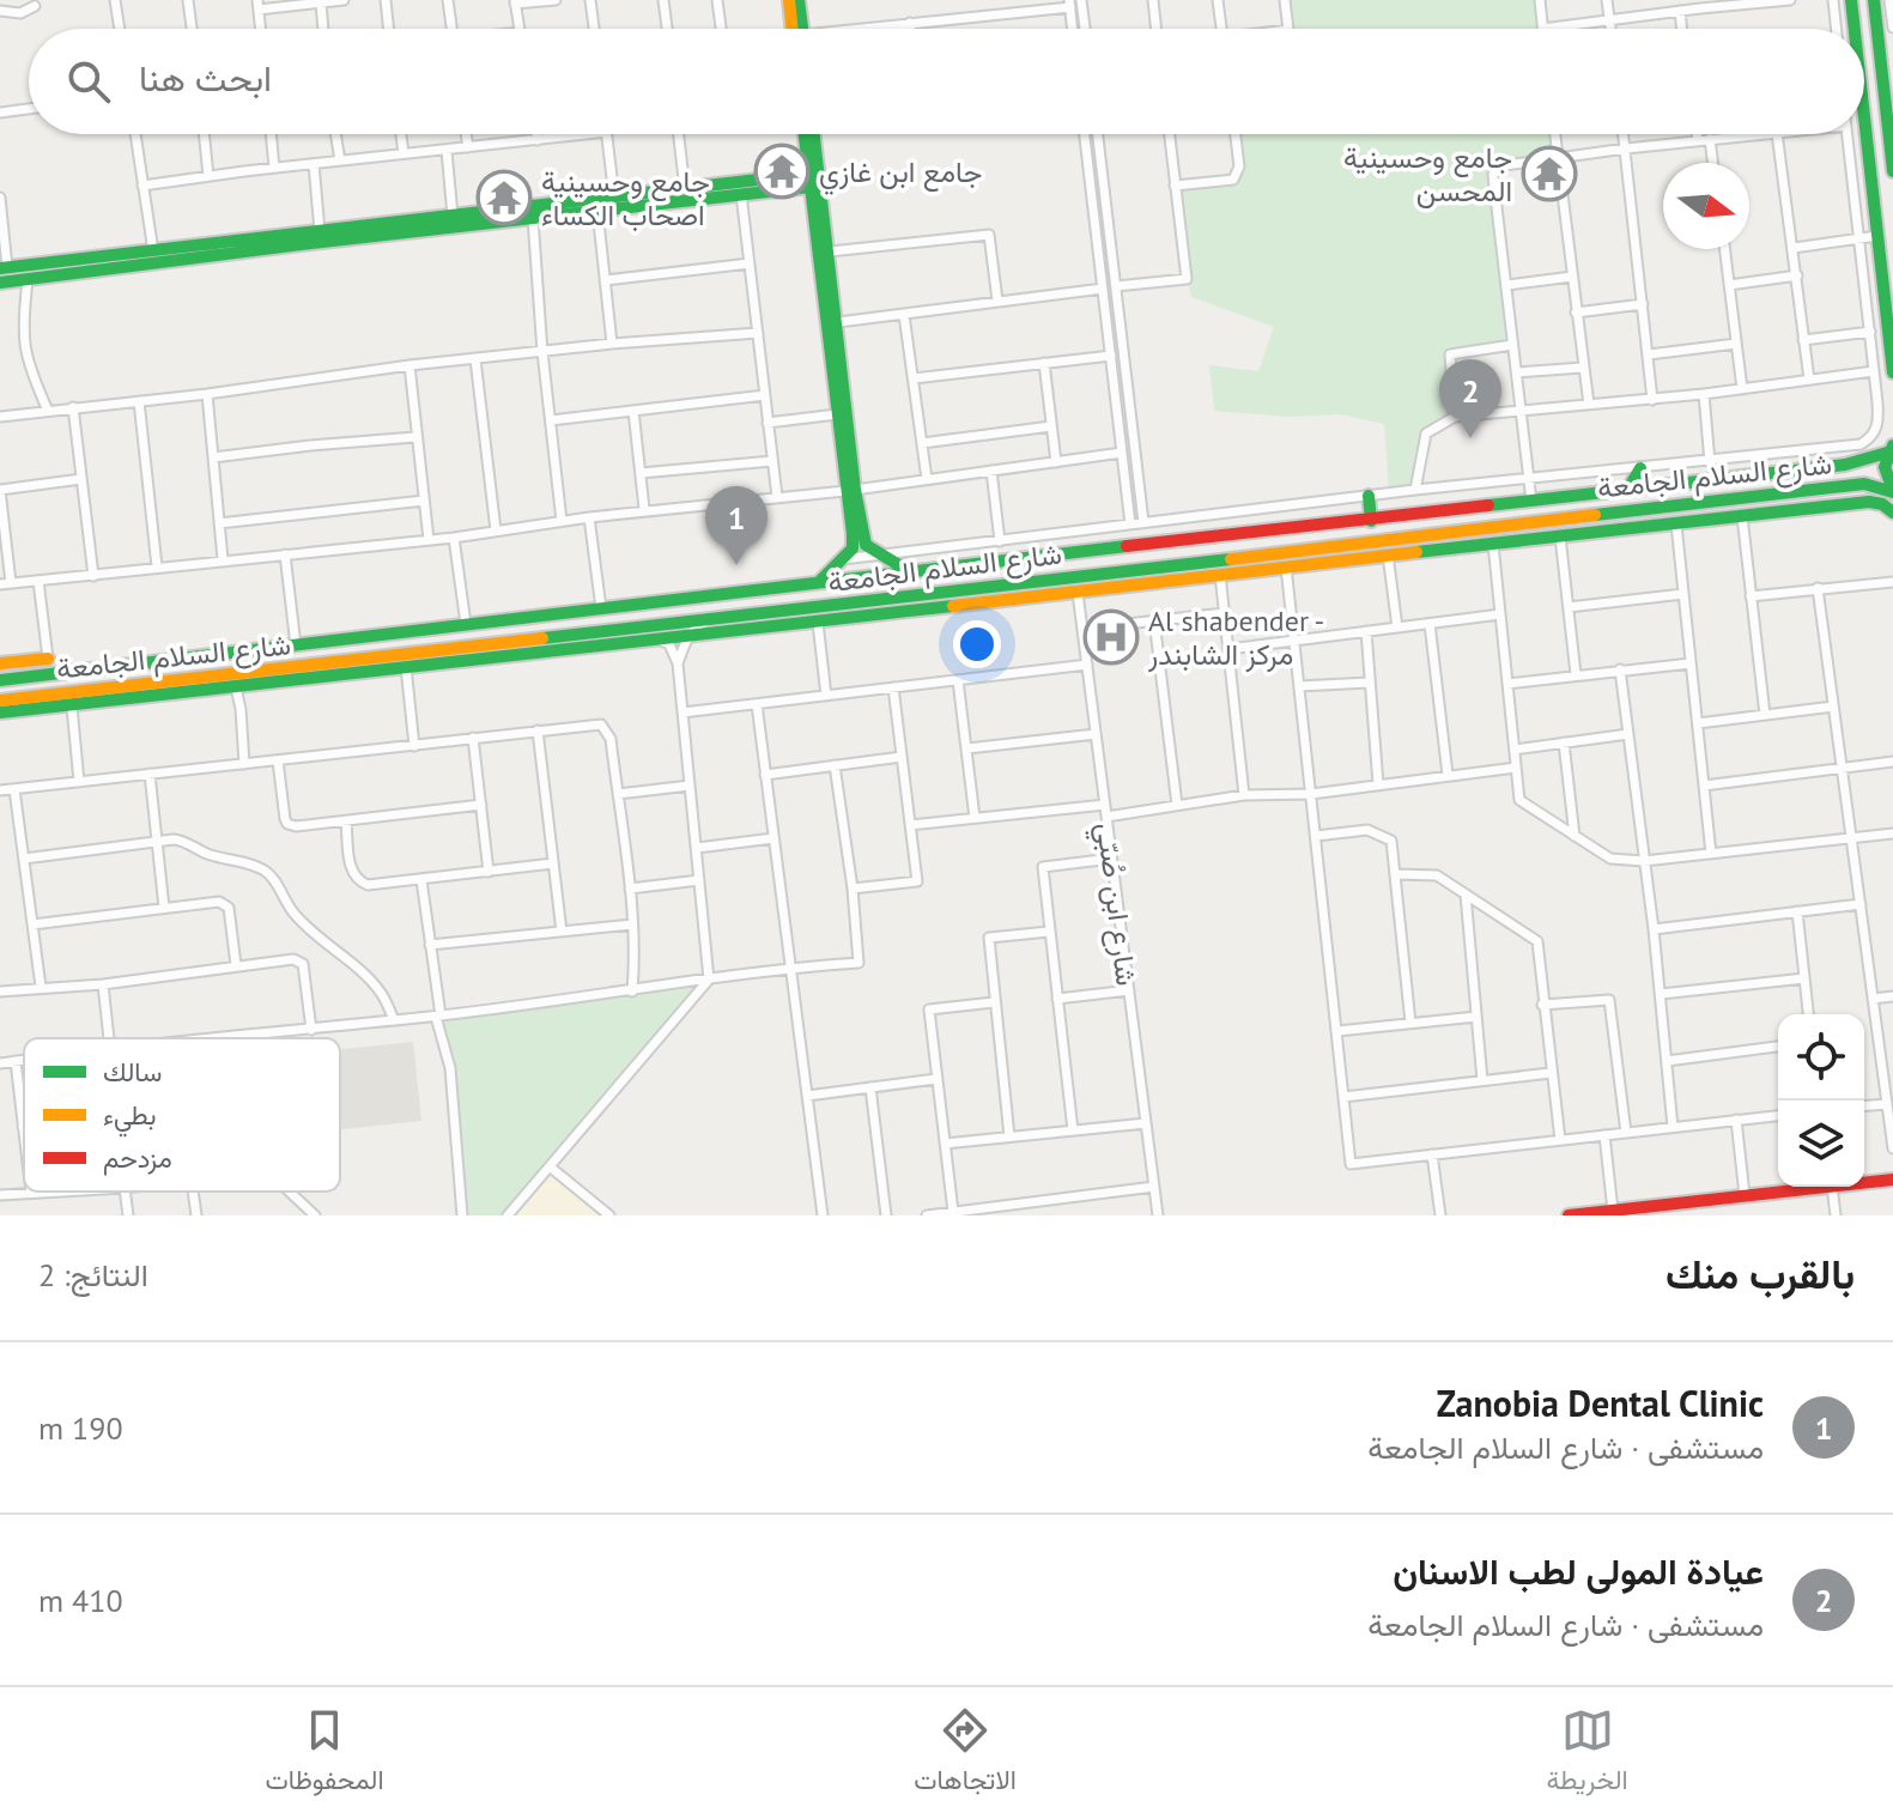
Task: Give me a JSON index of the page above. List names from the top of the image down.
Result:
{
  "streets": {
    "street": ["شارع السلام الجامعة", "شارع ابن صُبّي"]
  },
  "places": {
    "temple": ["جامع ابن غازي", "جامع وحسينية المحسن", "جامع وحسينية اصحاب الكساء"],
    "hospital": ["Al shabender - مركز الشابندر"]
  },
  "legend": ["سالك", "بطيء", "مزدحم"],
  "north": "right",
  "page": {
    "search": "ابحث هنا",
    "pins": ["2", "1"],
    "heading": ["بالقرب منك", "النتائج: 2"],
    "list": [
      {
        "mark": "1",
        "name": "Zanobia Dental Clinic",
        "note": "مستشفى · شارع السلام الجامعة",
        "value": "190 m"
      },
      {
        "mark": "2",
        "name": "عيادة المولى لطب الاسنان",
        "note": "مستشفى · شارع السلام الجامعة",
        "value": "410 m"
      }
    ],
    "nav": ["الخريطة", "الاتجاهات", "المحفوظات"]
  }
}
